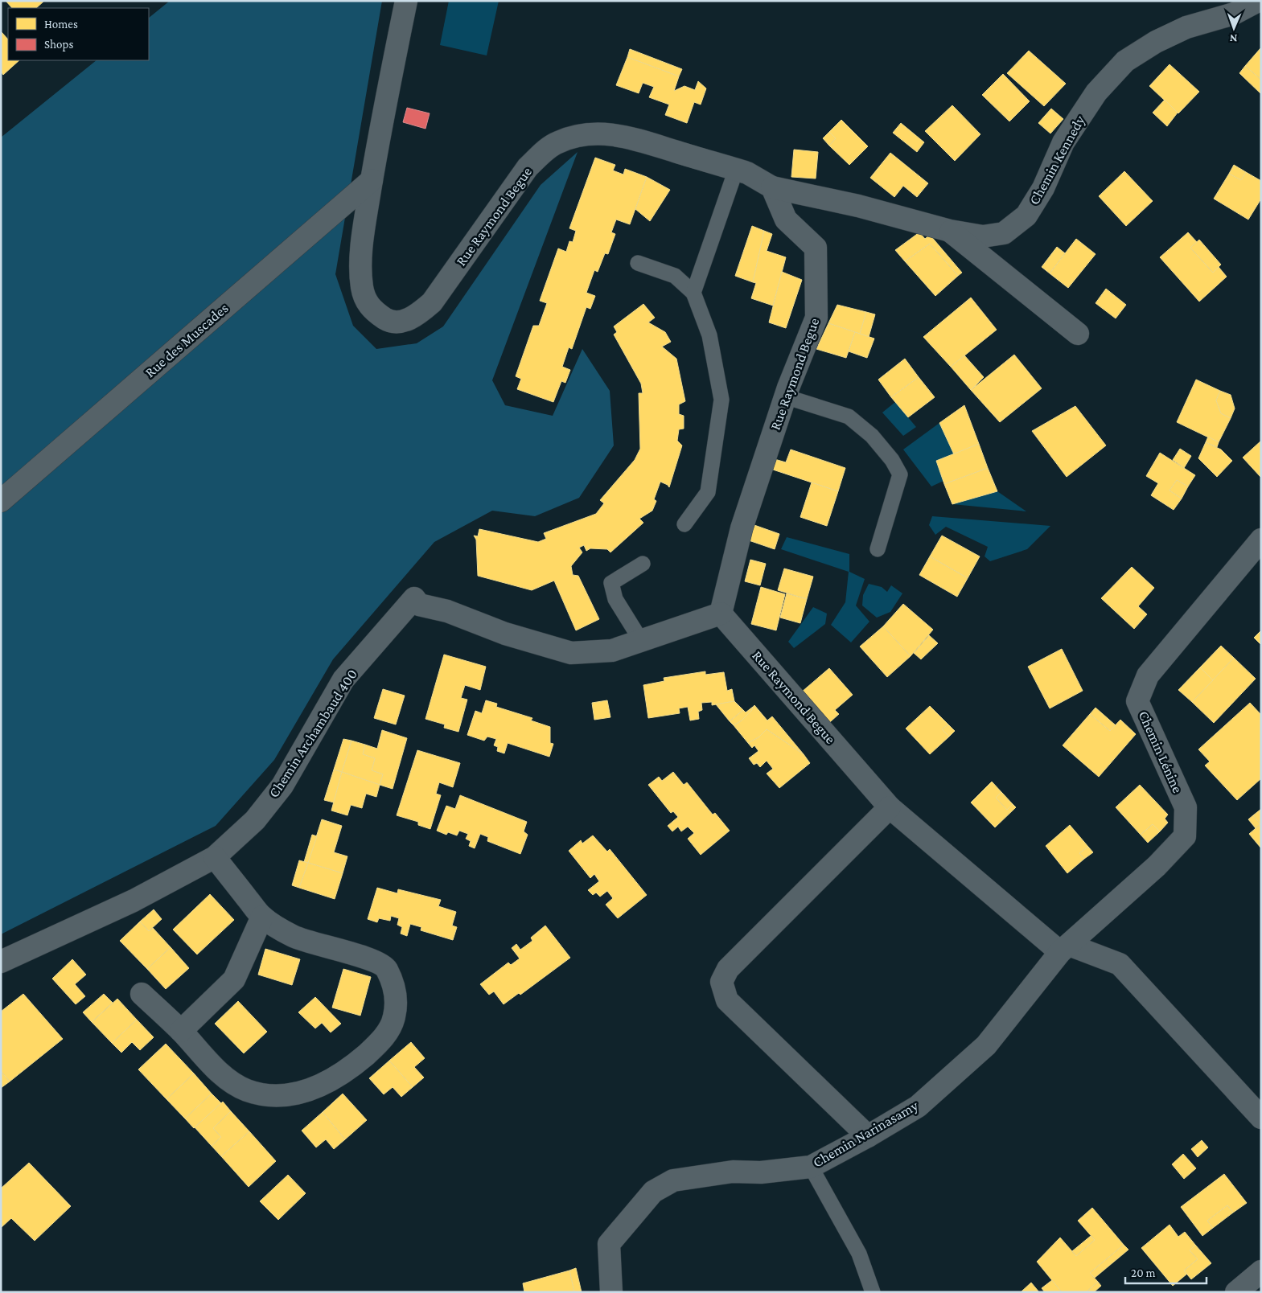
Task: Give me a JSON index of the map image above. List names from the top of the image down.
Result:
{
  "streets": {
    "street": [
      "Chemin Kennedy",
      "Rue Raymond Begue",
      "Rue des Muscades",
      "Chemin Archambaud 400",
      "Chemin Lénine",
      "Chemin Narinasamy"
    ]
  },
  "crossings": [
    ["Chemin Kennedy", "Rue Raymond Begue"],
    ["Rue Raymond Begue", "Rue des Muscades"],
    ["Rue Raymond Begue", "Chemin Archambaud 400"],
    ["Rue Raymond Begue", "Chemin Lénine"],
    ["Rue Raymond Begue", "Chemin Narinasamy"],
    ["Chemin Lénine", "Chemin Narinasamy"]
  ],
  "legend": ["Homes", "Shops"],
  "scale_bar": "20 m",
  "north": "bottom"
}
